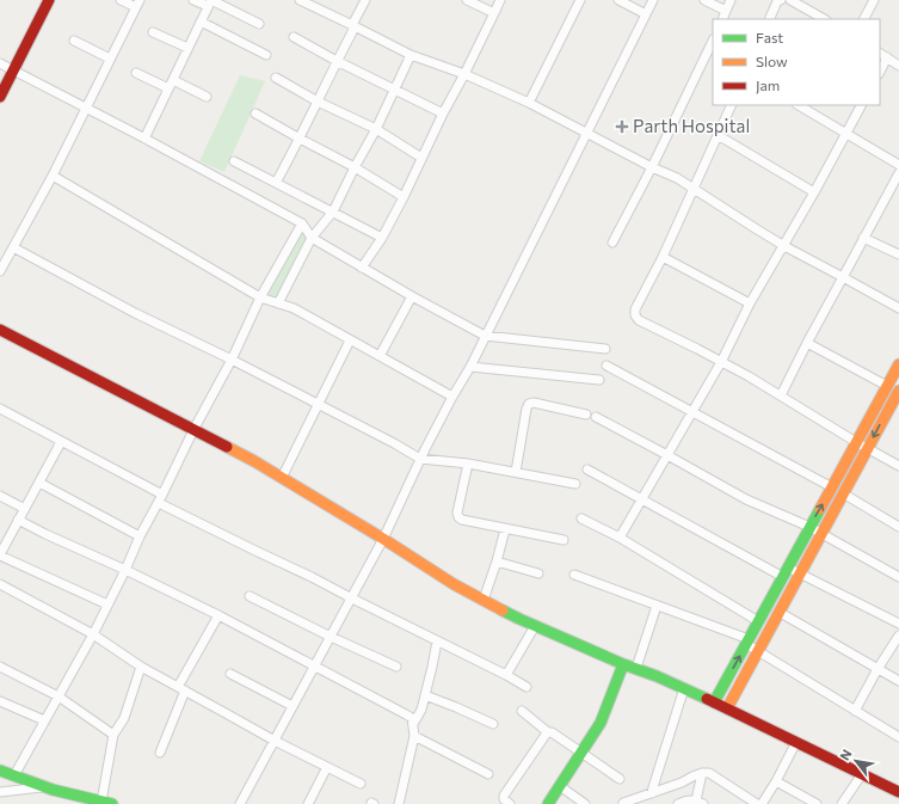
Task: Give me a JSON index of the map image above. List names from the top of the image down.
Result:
{
  "places": {
    "health": ["Parth Hospital"]
  },
  "legend": ["Fast", "Slow", "Jam"],
  "north": "top left"
}
